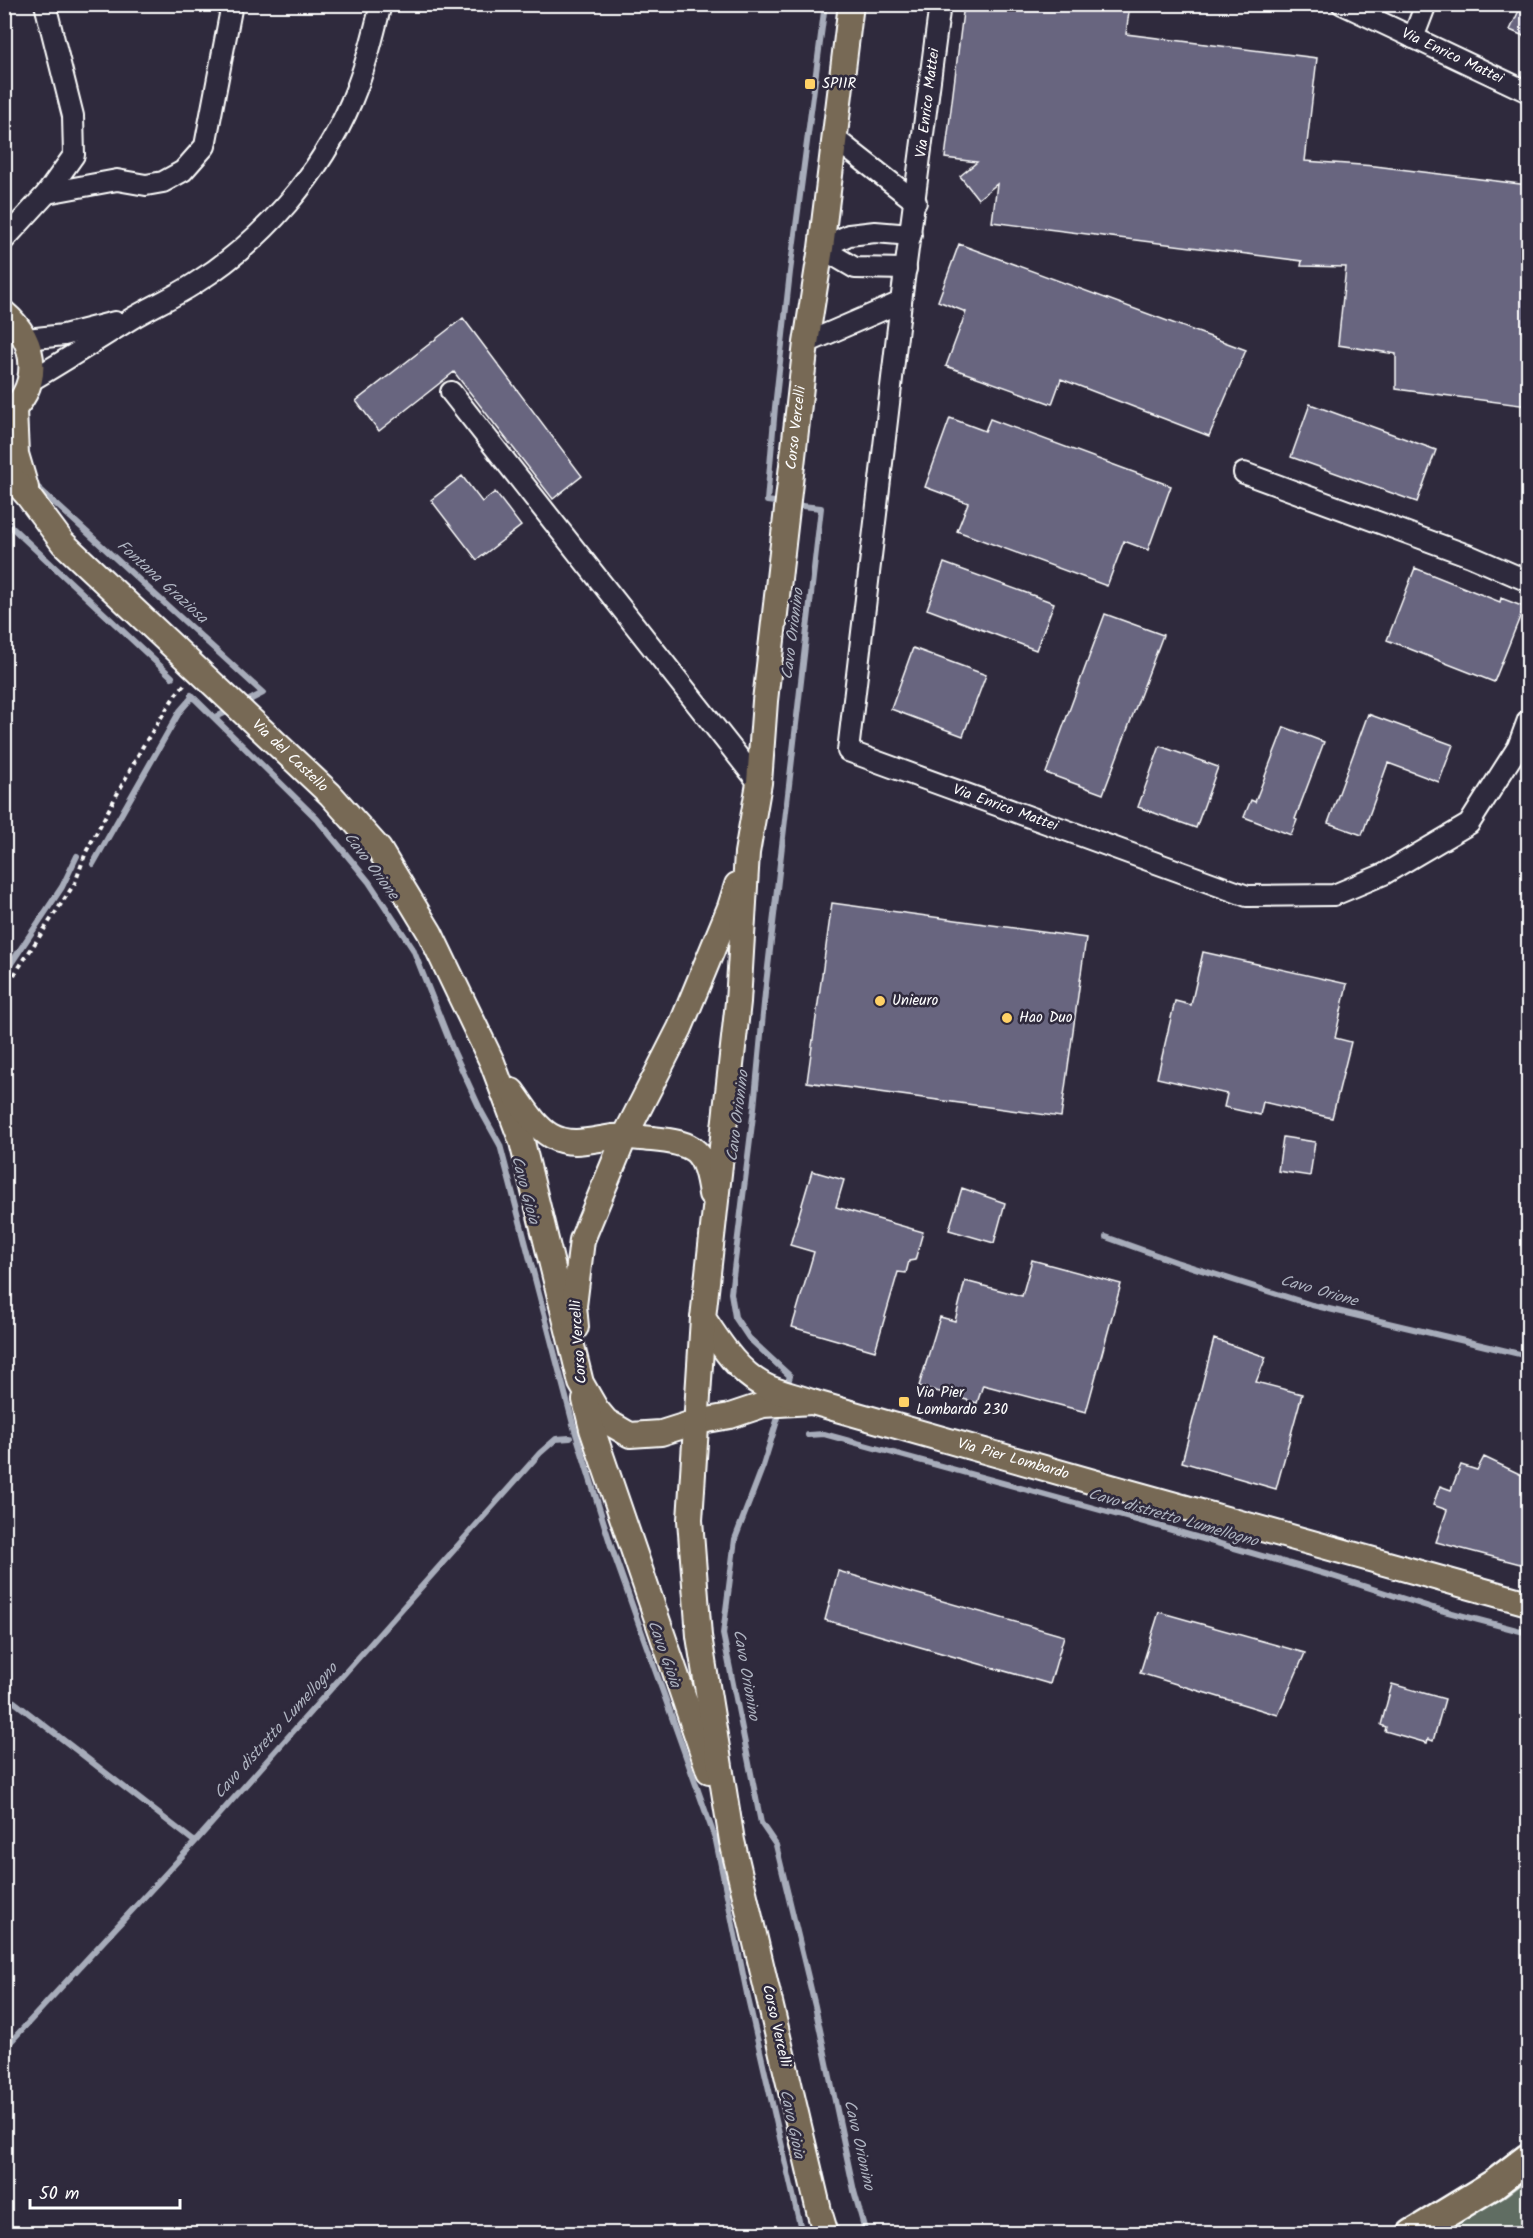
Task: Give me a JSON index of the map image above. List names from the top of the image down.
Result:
{
  "streets": {
    "main road": ["Corso Vercelli", "Via del Castello", "Via Pier Lombardo"],
    "street": ["Via Enrico Mattei"]
  },
  "crossings": [
    ["Corso Vercelli", "Via del Castello"],
    ["Corso Vercelli", "Via Pier Lombardo"],
    ["Via del Castello", "Via Pier Lombardo"]
  ],
  "water": [
    "Fontana Graziosa",
    "Cavo Orionino",
    "Cavo Orione",
    "Cavo Gioia",
    "Cavo distretto Lumellogno"
  ],
  "places": {
    "transit": ["SP11R", "Via Pier Lombardo 230"],
    "other": ["Unieuro", "Hao Duo"]
  },
  "scale_bar": "50 m"
}
